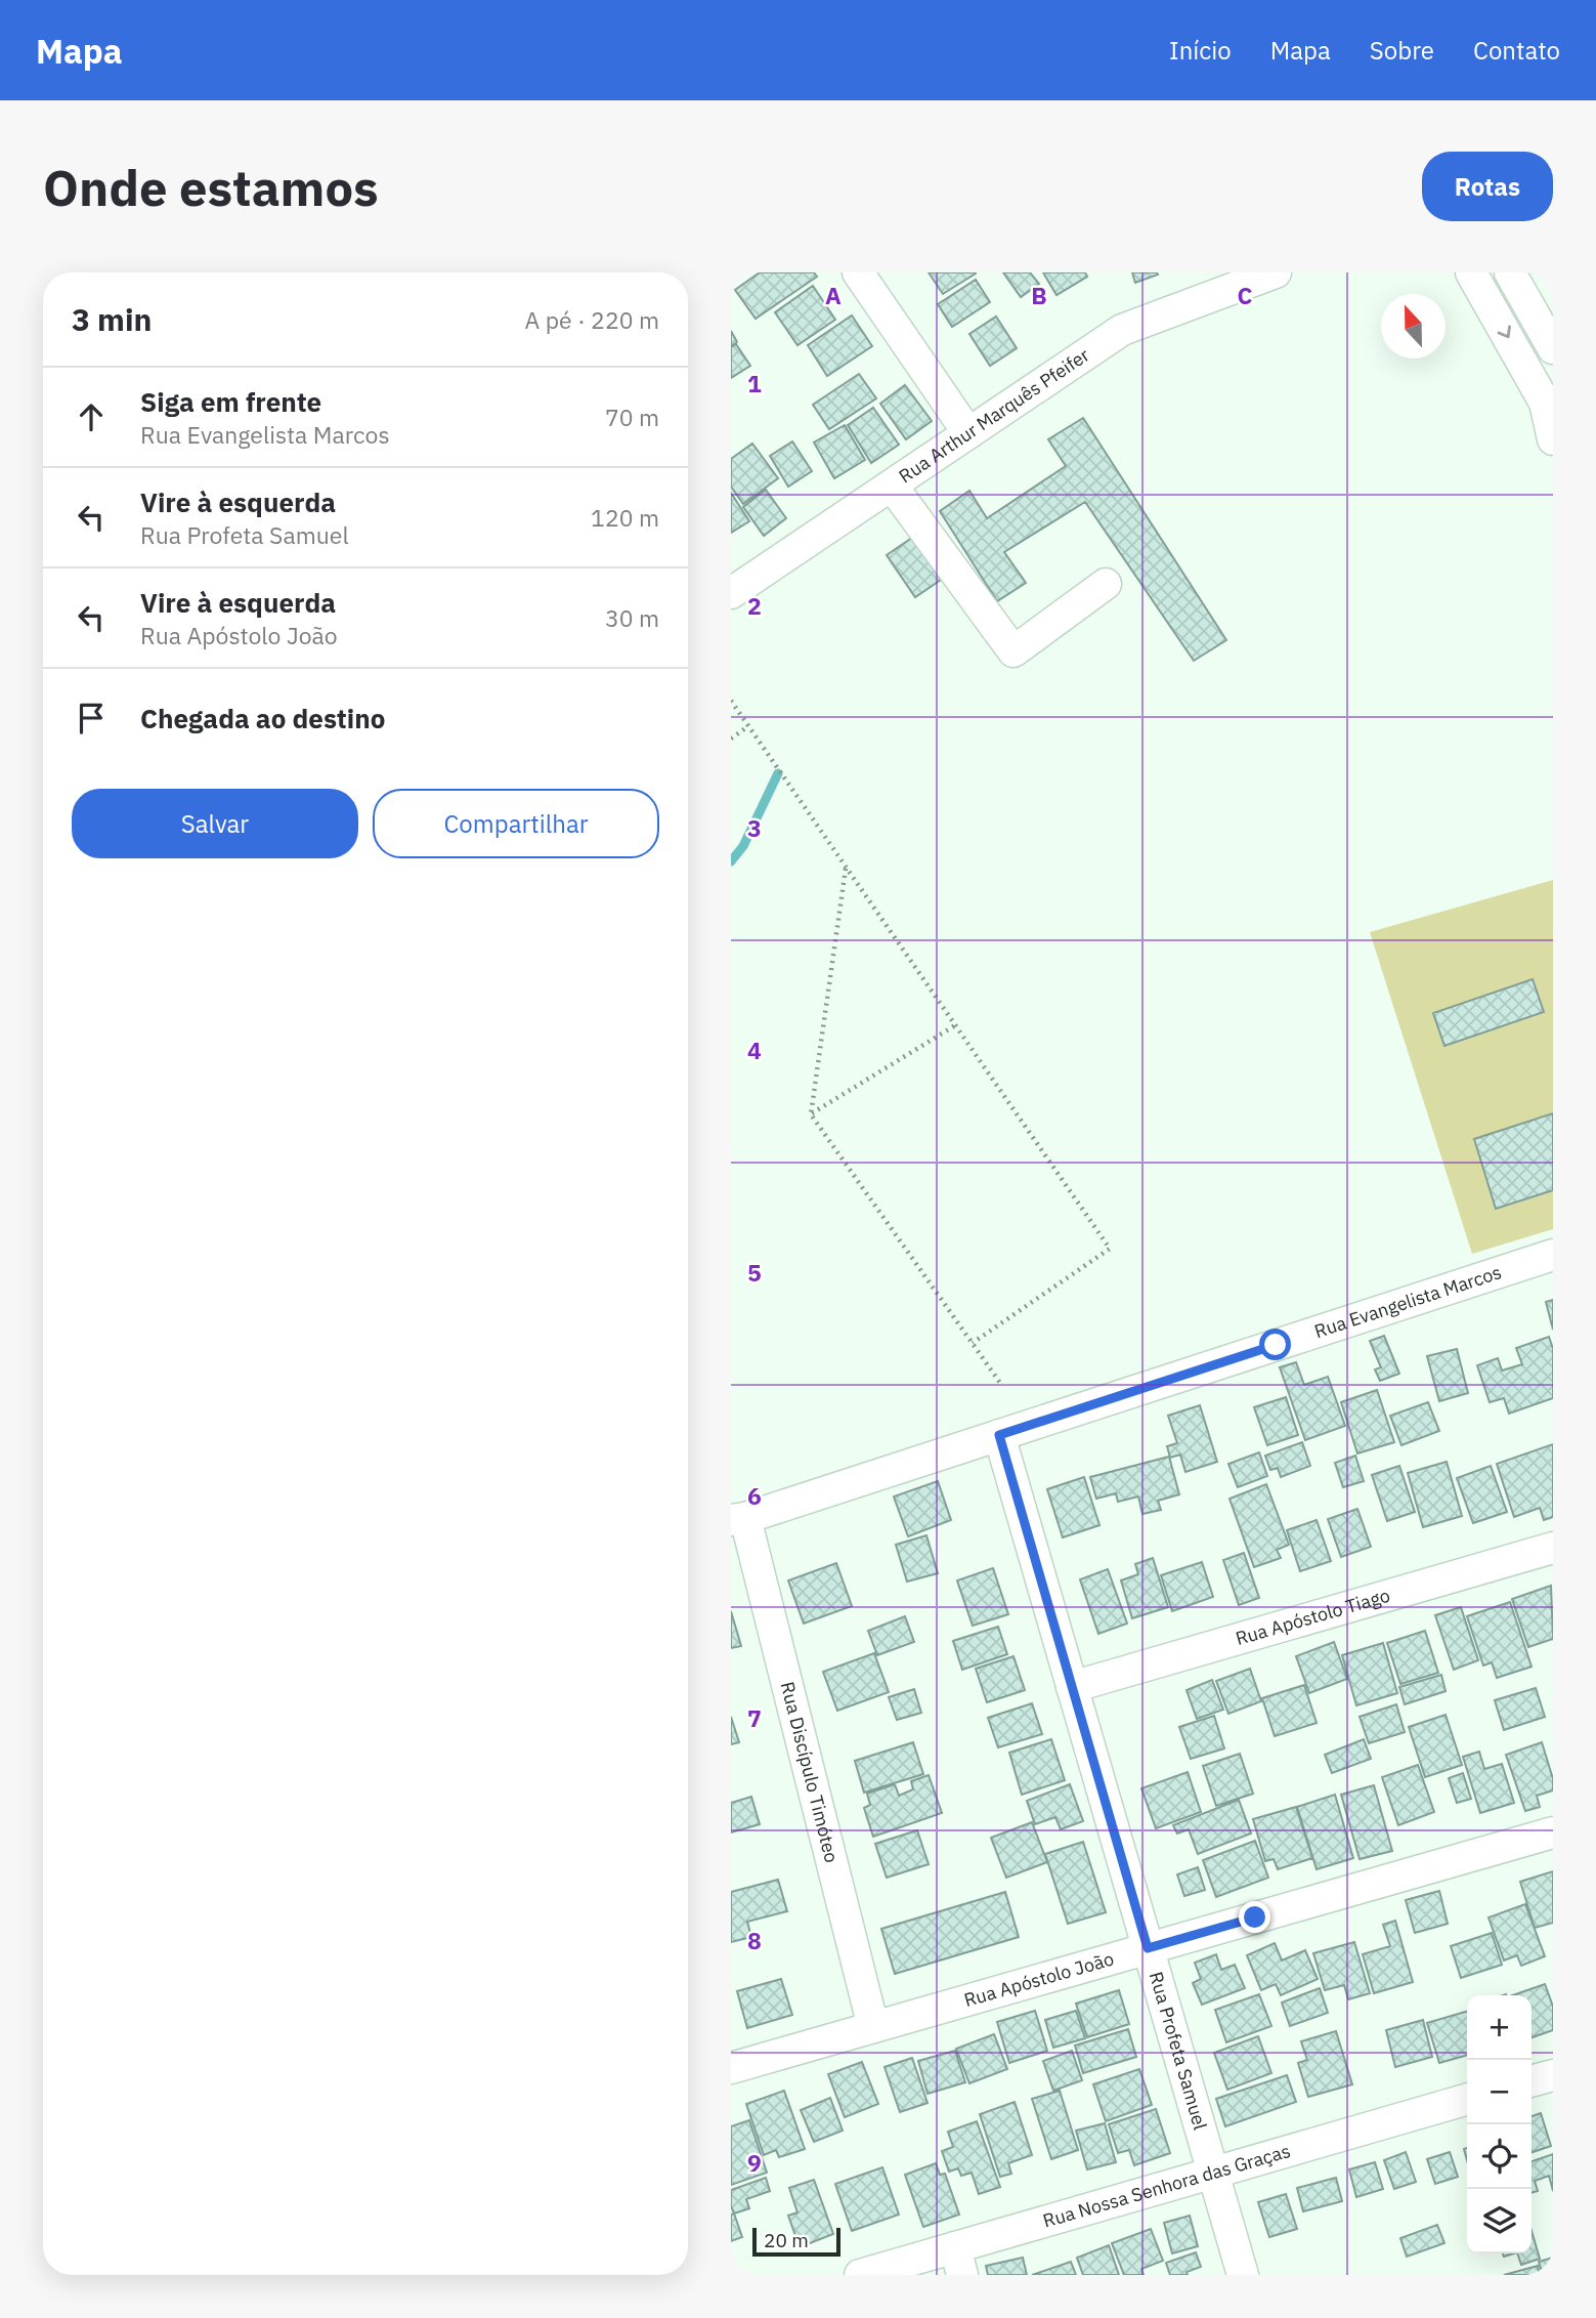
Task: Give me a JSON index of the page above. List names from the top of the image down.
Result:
{
  "streets": {
    "street": [
      "Rua Arthur Marquês Pfeifer",
      "Rua Evangelista Marcos",
      "Rua Apóstolo Tiago",
      "Rua Discípulo Timóteo",
      "Rua Apóstolo João",
      "Rua Profeta Samuel",
      "Rua Nossa Senhora das Graças"
    ]
  },
  "crossings": [
    ["Rua Evangelista Marcos", "Rua Discípulo Timóteo"],
    ["Rua Evangelista Marcos", "Rua Profeta Samuel"],
    ["Rua Apóstolo Tiago", "Rua Profeta Samuel"],
    ["Rua Discípulo Timóteo", "Rua Apóstolo João"],
    ["Rua Apóstolo João", "Rua Profeta Samuel"],
    ["Rua Profeta Samuel", "Rua Nossa Senhora das Graças"]
  ],
  "scale_bar": "20 m",
  "north": "top",
  "page": {
    "header": "Mapa",
    "nav": [
      "Início",
      "Mapa",
      "Sobre",
      "Contato"
    ],
    "buttons": [
      "Rotas",
      ["Salvar", "Compartilhar"]
    ],
    "title": "Onde estamos",
    "heading": ["3 min", "A pé · 220 m"],
    "list": [
      ["Siga em frente", "Rua Evangelista Marcos", "70 m"],
      ["Vire à esquerda", "Rua Profeta Samuel", "120 m"],
      ["Vire à esquerda", "Rua Apóstolo João", "30 m"],
      "Chegada ao destino"
    ],
    "map_buttons": ["+", "−"],
    "scale": "20 m"
  },
  "grid": {
    "columns": ["A", "B", "C"],
    "rows": [
      "1",
      "2",
      "3",
      "4",
      "5",
      "6",
      "7",
      "8",
      "9"
    ]
  }
}
